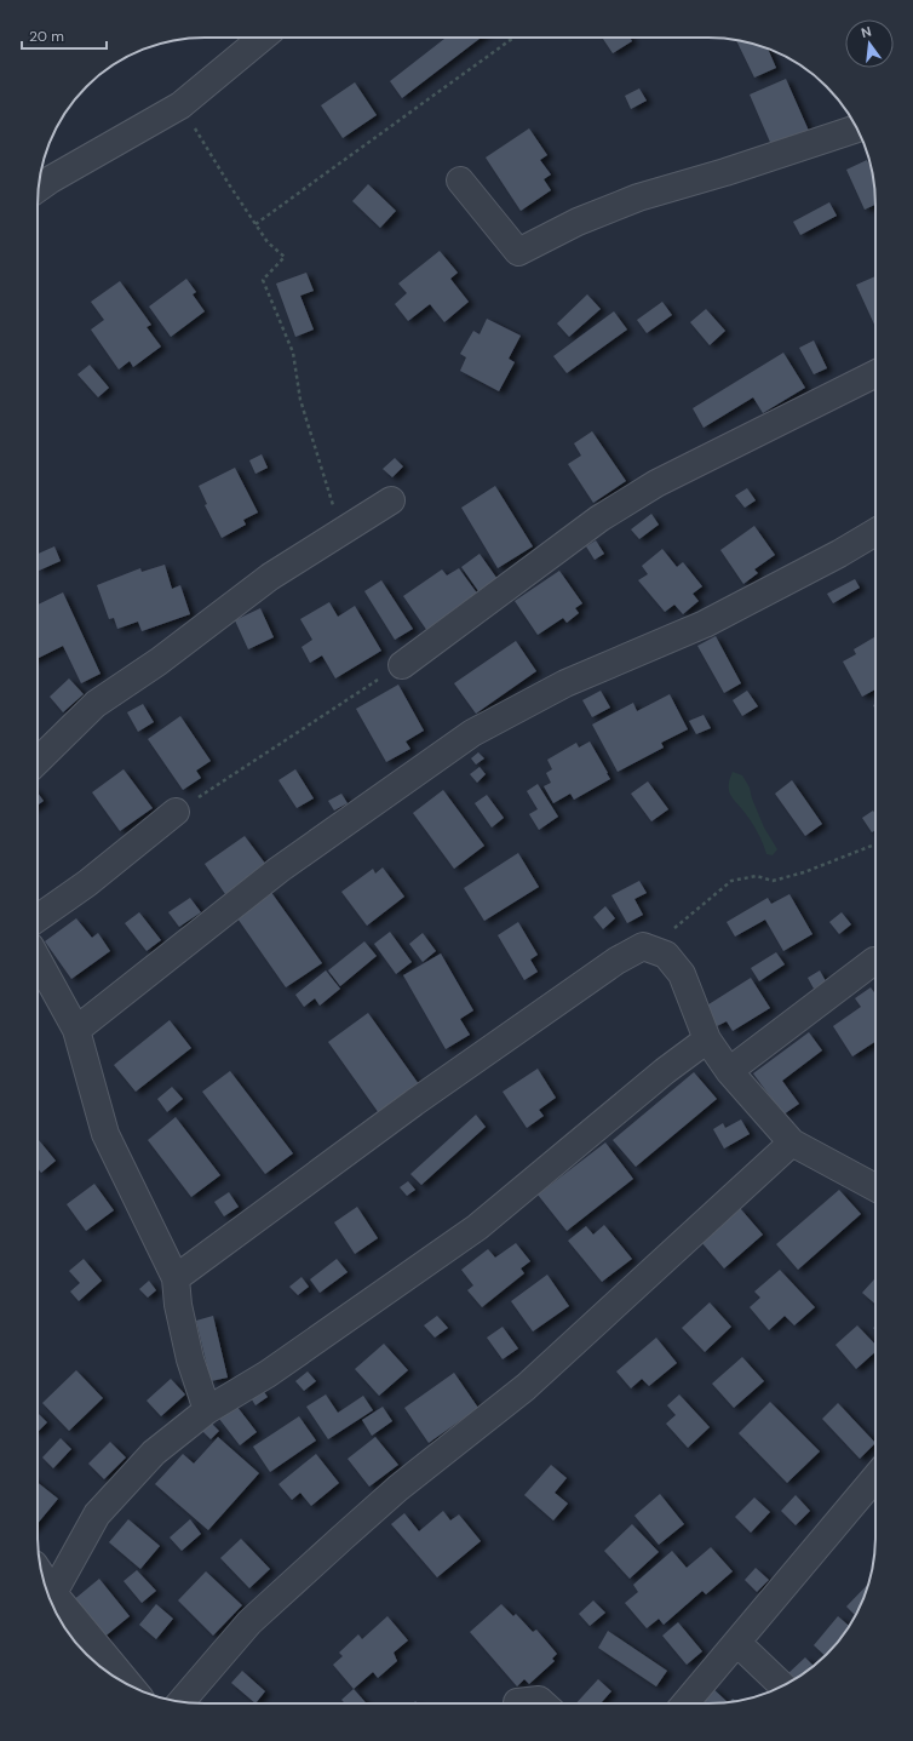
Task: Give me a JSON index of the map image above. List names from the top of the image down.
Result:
{
  "scale_bar": "20 m",
  "north": "top"
}
